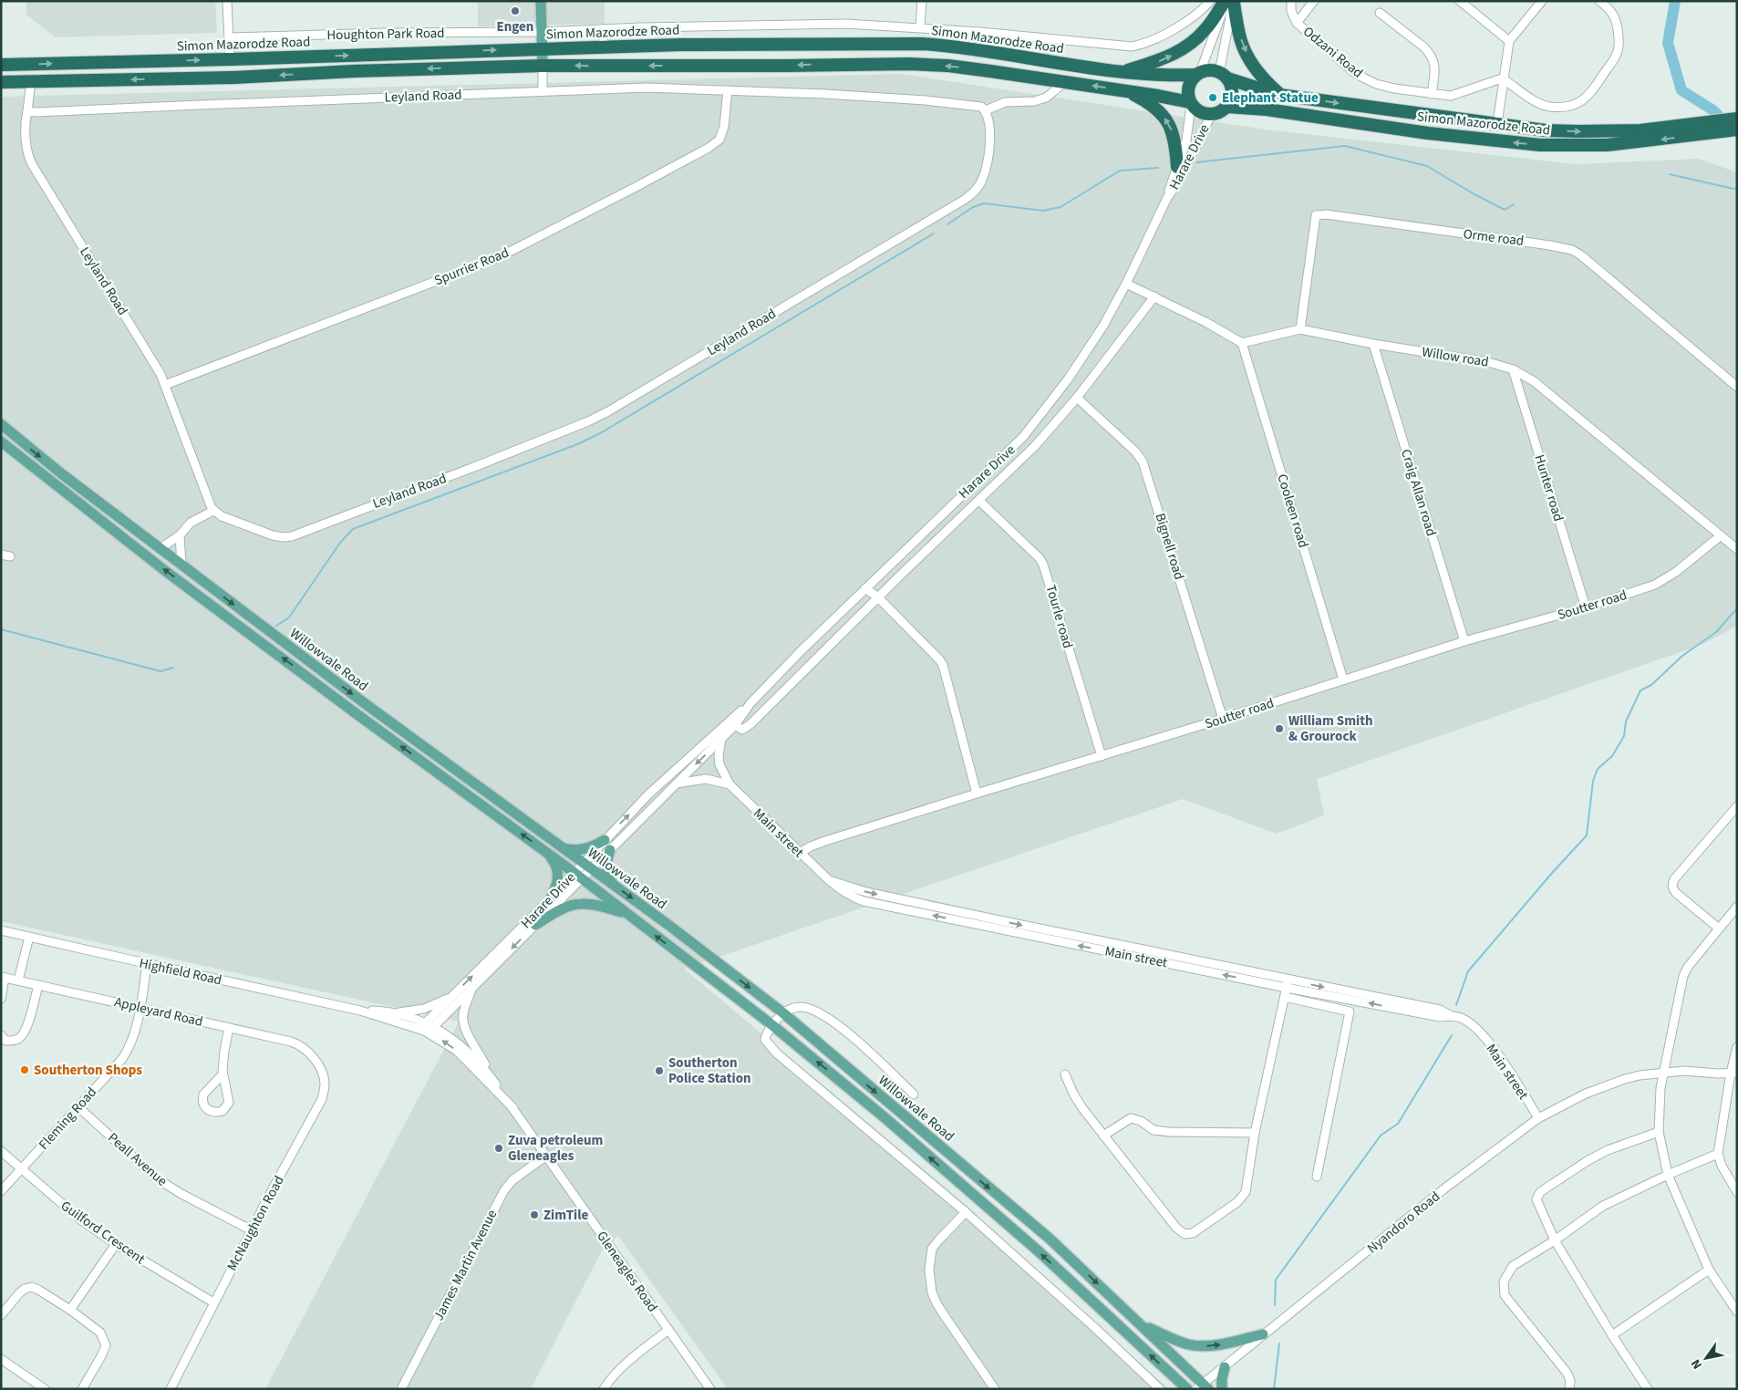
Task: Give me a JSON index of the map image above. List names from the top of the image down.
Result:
{
  "streets": {
    "highway": ["Simon Mazorodze Road"],
    "main road": ["Willowvale Road"],
    "street": [
      "Houghton Park Road",
      "Odzani Road",
      "Leyland Road",
      "Harare Drive",
      "Orme road",
      "Spurrier Road",
      "Willow road",
      "Hunter road",
      "Craig Allan road",
      "Cooleen road",
      "Bignell road",
      "Soutter road",
      "Tourle road",
      "Main street",
      "Highfield Road",
      "Appleyard Road",
      "Fleming Road",
      "Peall Avenue",
      "Nyandoro Road",
      "McNaughton Road",
      "Guilford Crescent",
      "James Martin Avenue",
      "Gleneagles Road"
    ]
  },
  "crossings": [
    ["Simon Mazorodze Road", "Harare Drive"],
    ["Leyland Road", "Spurrier Road"],
    ["Harare Drive", "Willowvale Road"],
    ["Harare Drive", "Main street"],
    ["Harare Drive", "Highfield Road"],
    ["Harare Drive", "Gleneagles Road"],
    ["Orme road", "Willow road"],
    ["Willow road", "Hunter road"],
    ["Willow road", "Craig Allan road"],
    ["Willow road", "Cooleen road"],
    ["Willow road", "Soutter road"],
    ["Hunter road", "Soutter road"],
    ["Craig Allan road", "Soutter road"],
    ["Cooleen road", "Soutter road"],
    ["Bignell road", "Soutter road"],
    ["Soutter road", "Tourle road"],
    ["Soutter road", "Main street"],
    ["Willowvale Road", "Nyandoro Road"],
    ["Main street", "Nyandoro Road"],
    ["Highfield Road", "Fleming Road"],
    ["Highfield Road", "Gleneagles Road"],
    ["Appleyard Road", "Fleming Road"],
    ["Appleyard Road", "McNaughton Road"],
    ["Fleming Road", "Peall Avenue"],
    ["Fleming Road", "Guilford Crescent"],
    ["Peall Avenue", "McNaughton Road"],
    ["McNaughton Road", "Guilford Crescent"],
    ["James Martin Avenue", "Gleneagles Road"]
  ],
  "places": [
    "Engen",
    "Elephant Statue",
    "William Smith & Grourock",
    "Southerton Shops",
    "Southerton Police Station",
    "Zuva petroleum Gleneagles",
    "ZimTile"
  ],
  "north": "bottom left"
}
